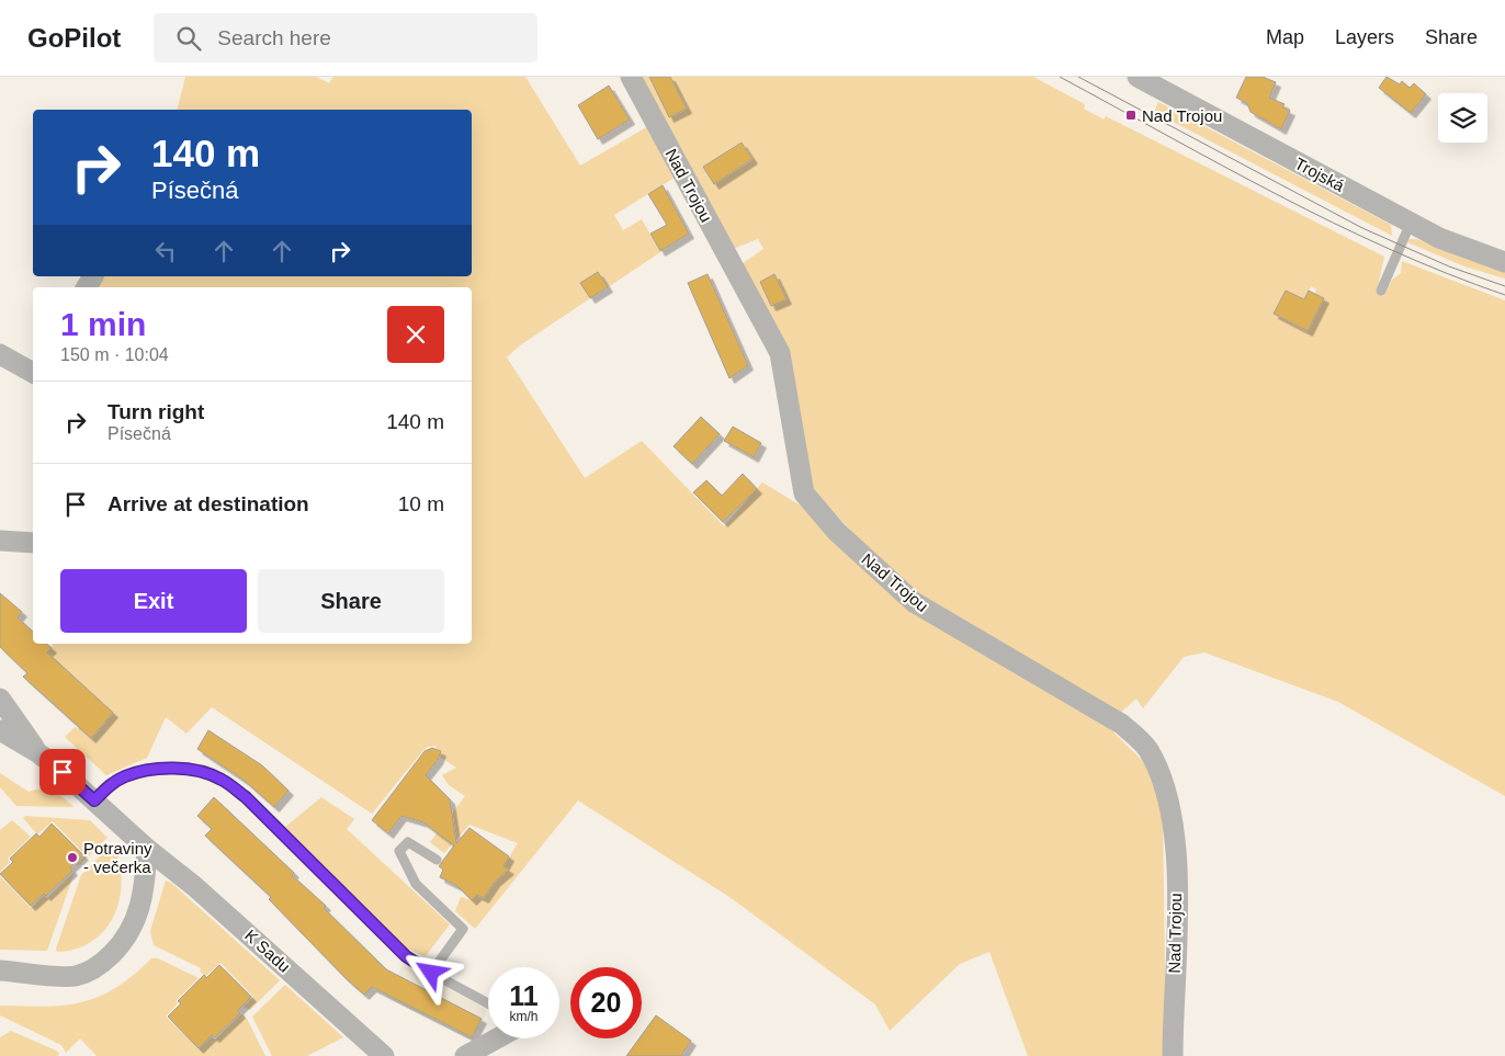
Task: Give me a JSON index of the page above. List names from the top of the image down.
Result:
{
  "streets": {
    "street": ["Trojská", "Nad Trojou", "K Sadu"]
  },
  "places": {
    "transit": ["Nad Trojou"],
    "other": ["Potraviny - večerka"]
  },
  "page": {
    "header": "GoPilot",
    "search": "Search here",
    "nav": ["Map", "Layers", "Share"],
    "turn": ["140 m", "Písečná"],
    "heading": ["1 min", "150 m · 10:04"],
    "list": [
      {
        "name": "Turn right",
        "note": "Písečná",
        "value": "140 m"
      },
      {
        "name": "Arrive at destination",
        "value": "10 m"
      }
    ],
    "buttons": ["Exit", "Share"],
    "speed": "11 km/h",
    "limit": "20"
  }
}
